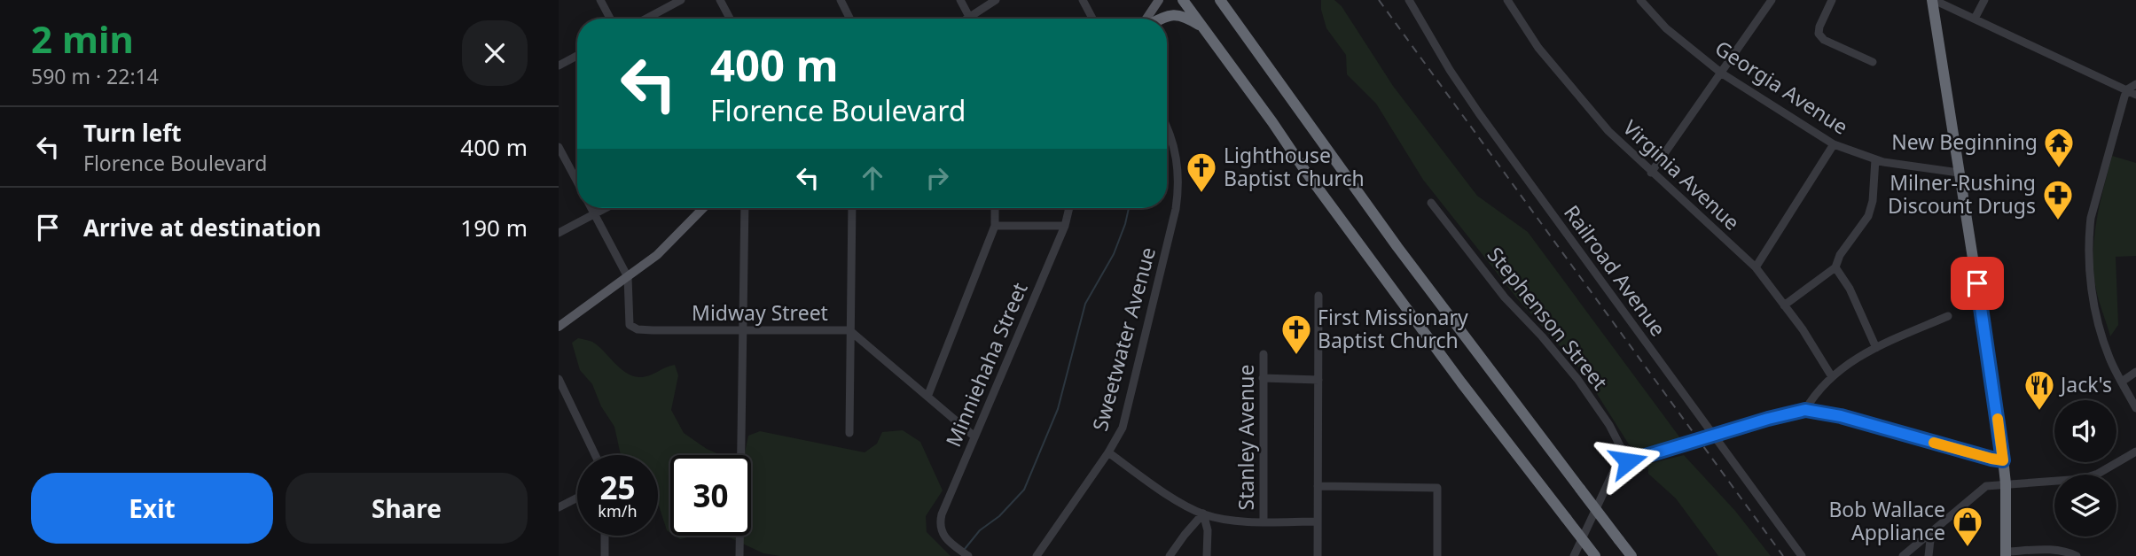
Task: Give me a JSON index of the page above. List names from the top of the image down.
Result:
{
  "streets": {
    "street": [
      "Georgia Avenue",
      "Virginia Avenue",
      "Railroad Avenue",
      "Midway Street",
      "Stephenson Street",
      "Sweetwater Avenue",
      "Minniehaha Street",
      "Stanley Avenue"
    ]
  },
  "crossings": [
    ["Midway Street", "Minniehaha Street"]
  ],
  "places": {
    "temple": ["New Beginning"],
    "church": ["Lighthouse Baptist Church", "First Missionary Baptist Church"],
    "pharmacy": ["Milner-Rushing Discount Drugs"],
    "restaurant": ["Jack's"],
    "shop": ["Bob Wallace Appliance"]
  },
  "page": {
    "heading": ["2 min", "590 m · 22:14"],
    "turn": ["400 m", "Florence Boulevard"],
    "list": [
      {
        "name": "Turn left",
        "note": "Florence Boulevard",
        "value": "400 m"
      },
      {
        "name": "Arrive at destination",
        "value": "190 m"
      }
    ],
    "speed": "25 km/h",
    "limit": "30",
    "buttons": ["Exit", "Share"]
  }
}
